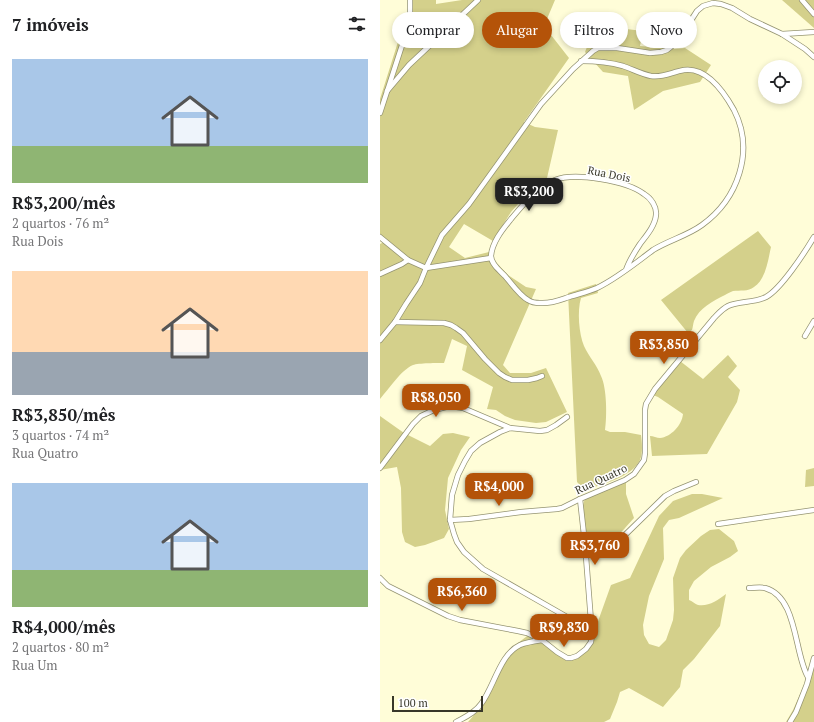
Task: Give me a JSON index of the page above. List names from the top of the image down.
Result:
{
  "streets": {
    "street": ["Rua Dois", "Rua Quatro"]
  },
  "scale_bar": "100 m",
  "page": {
    "heading": "7 imóveis",
    "chip": [
      "Comprar",
      "Alugar",
      "Filtros",
      "Novo"
    ],
    "list": [
      {
        "name": "R$3,200/mês",
        "note": "2 quartos · 76 m² · Rua Dois"
      },
      {
        "name": "R$3,850/mês",
        "note": "3 quartos · 74 m² · Rua Quatro"
      },
      {
        "name": "R$4,000/mês",
        "note": "2 quartos · 80 m² · Rua Um"
      }
    ],
    "price": [
      "R$3,200",
      "R$3,850",
      "R$8,050",
      "R$4,000",
      "R$3,760",
      "R$6,360",
      "R$9,830"
    ],
    "scale": "100 m"
  }
}
